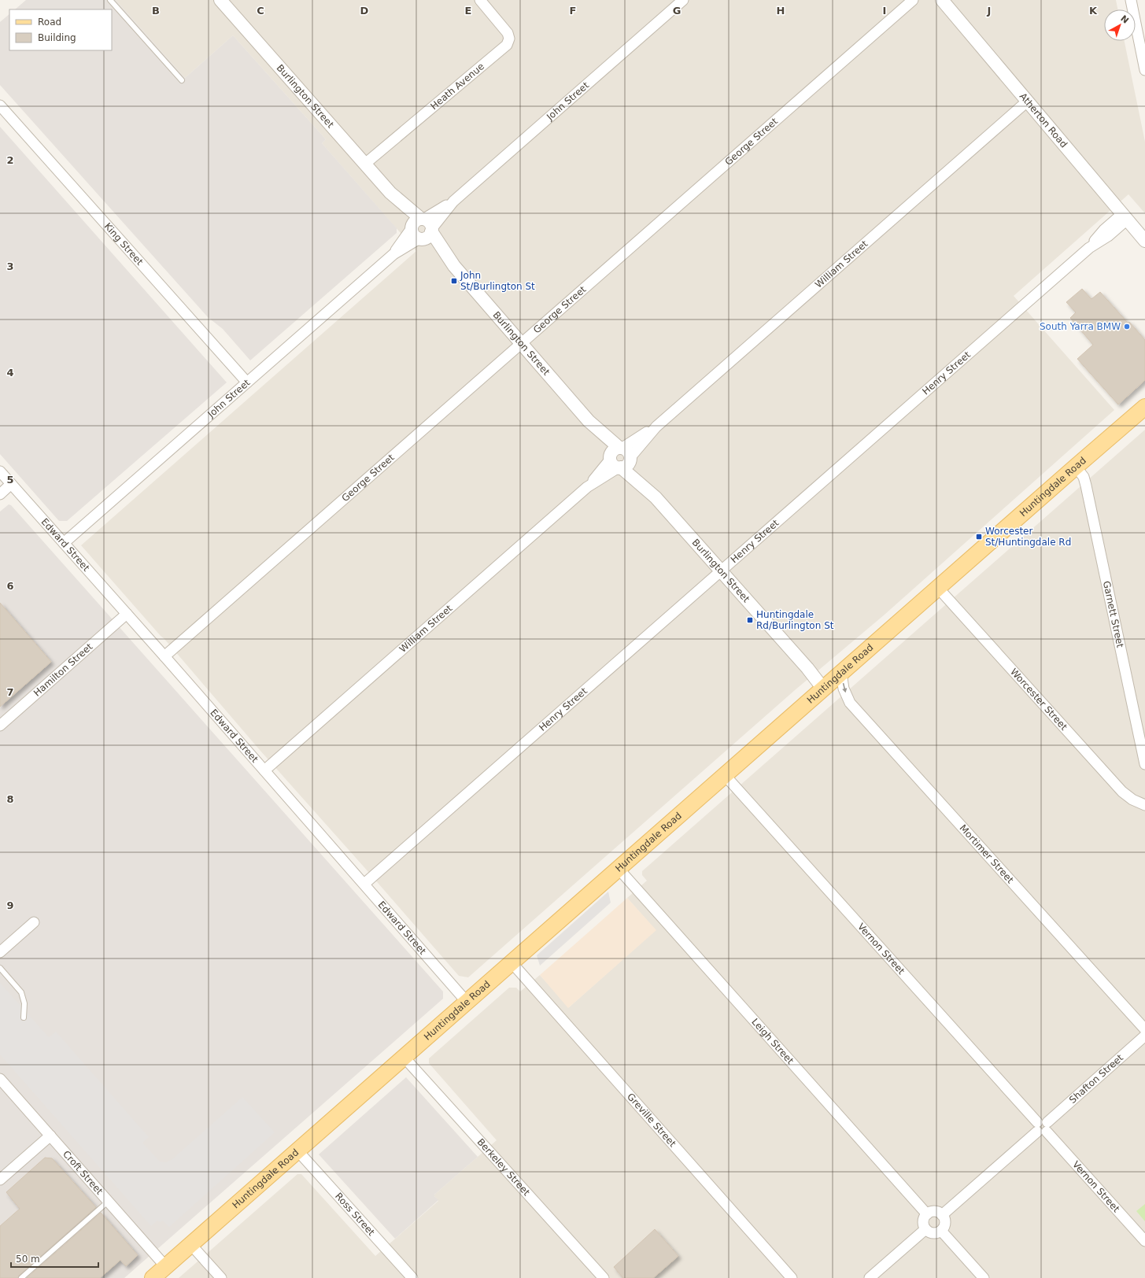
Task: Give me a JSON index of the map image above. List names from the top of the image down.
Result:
{
  "streets": {
    "main road": ["Huntingdale Road"],
    "street": [
      "Heath Avenue",
      "Burlington Street",
      "John Street",
      "Atherton Road",
      "George Street",
      "King Street",
      "William Street",
      "Henry Street",
      "Edward Street",
      "Garnett Street",
      "Hamilton Street",
      "Worcester Street",
      "Mortimer Street",
      "Vernon Street",
      "Leigh Street",
      "Shafton Street",
      "Greville Street",
      "Berkeley Street",
      "Croft Street",
      "Ross Street"
    ]
  },
  "crossings": [
    ["Heath Avenue", "Burlington Street"],
    ["Burlington Street", "John Street"],
    ["Burlington Street", "George Street"],
    ["Burlington Street", "William Street"],
    ["Burlington Street", "Henry Street"],
    ["Burlington Street", "Huntingdale Road"],
    ["John Street", "King Street"],
    ["John Street", "Edward Street"],
    ["Atherton Road", "William Street"],
    ["Atherton Road", "Henry Street"],
    ["George Street", "Edward Street"],
    ["William Street", "Edward Street"],
    ["Henry Street", "Edward Street"],
    ["Huntingdale Road", "Edward Street"],
    ["Huntingdale Road", "Garnett Street"],
    ["Huntingdale Road", "Worcester Street"],
    ["Huntingdale Road", "Mortimer Street"],
    ["Huntingdale Road", "Vernon Street"],
    ["Huntingdale Road", "Leigh Street"],
    ["Huntingdale Road", "Greville Street"],
    ["Huntingdale Road", "Berkeley Street"],
    ["Huntingdale Road", "Croft Street"],
    ["Huntingdale Road", "Ross Street"],
    ["Edward Street", "Hamilton Street"],
    ["Vernon Street", "Shafton Street"],
    ["Leigh Street", "Shafton Street"]
  ],
  "one_way": ["Mortimer Street"],
  "places": {
    "transit": ["John St/Burlington St", "Worcester St/Huntingdale Rd", "Huntingdale Rd/Burlington St"],
    "other": ["South Yarra BMW"]
  },
  "legend": ["Road", "Building"],
  "scale_bar": "50 m",
  "north": "top right",
  "grid": {
    "columns": [
      "B",
      "C",
      "D",
      "E",
      "F",
      "G",
      "H",
      "I",
      "J",
      "K"
    ],
    "rows": [
      "2",
      "3",
      "4",
      "5",
      "6",
      "7",
      "8",
      "9"
    ]
  }
}
